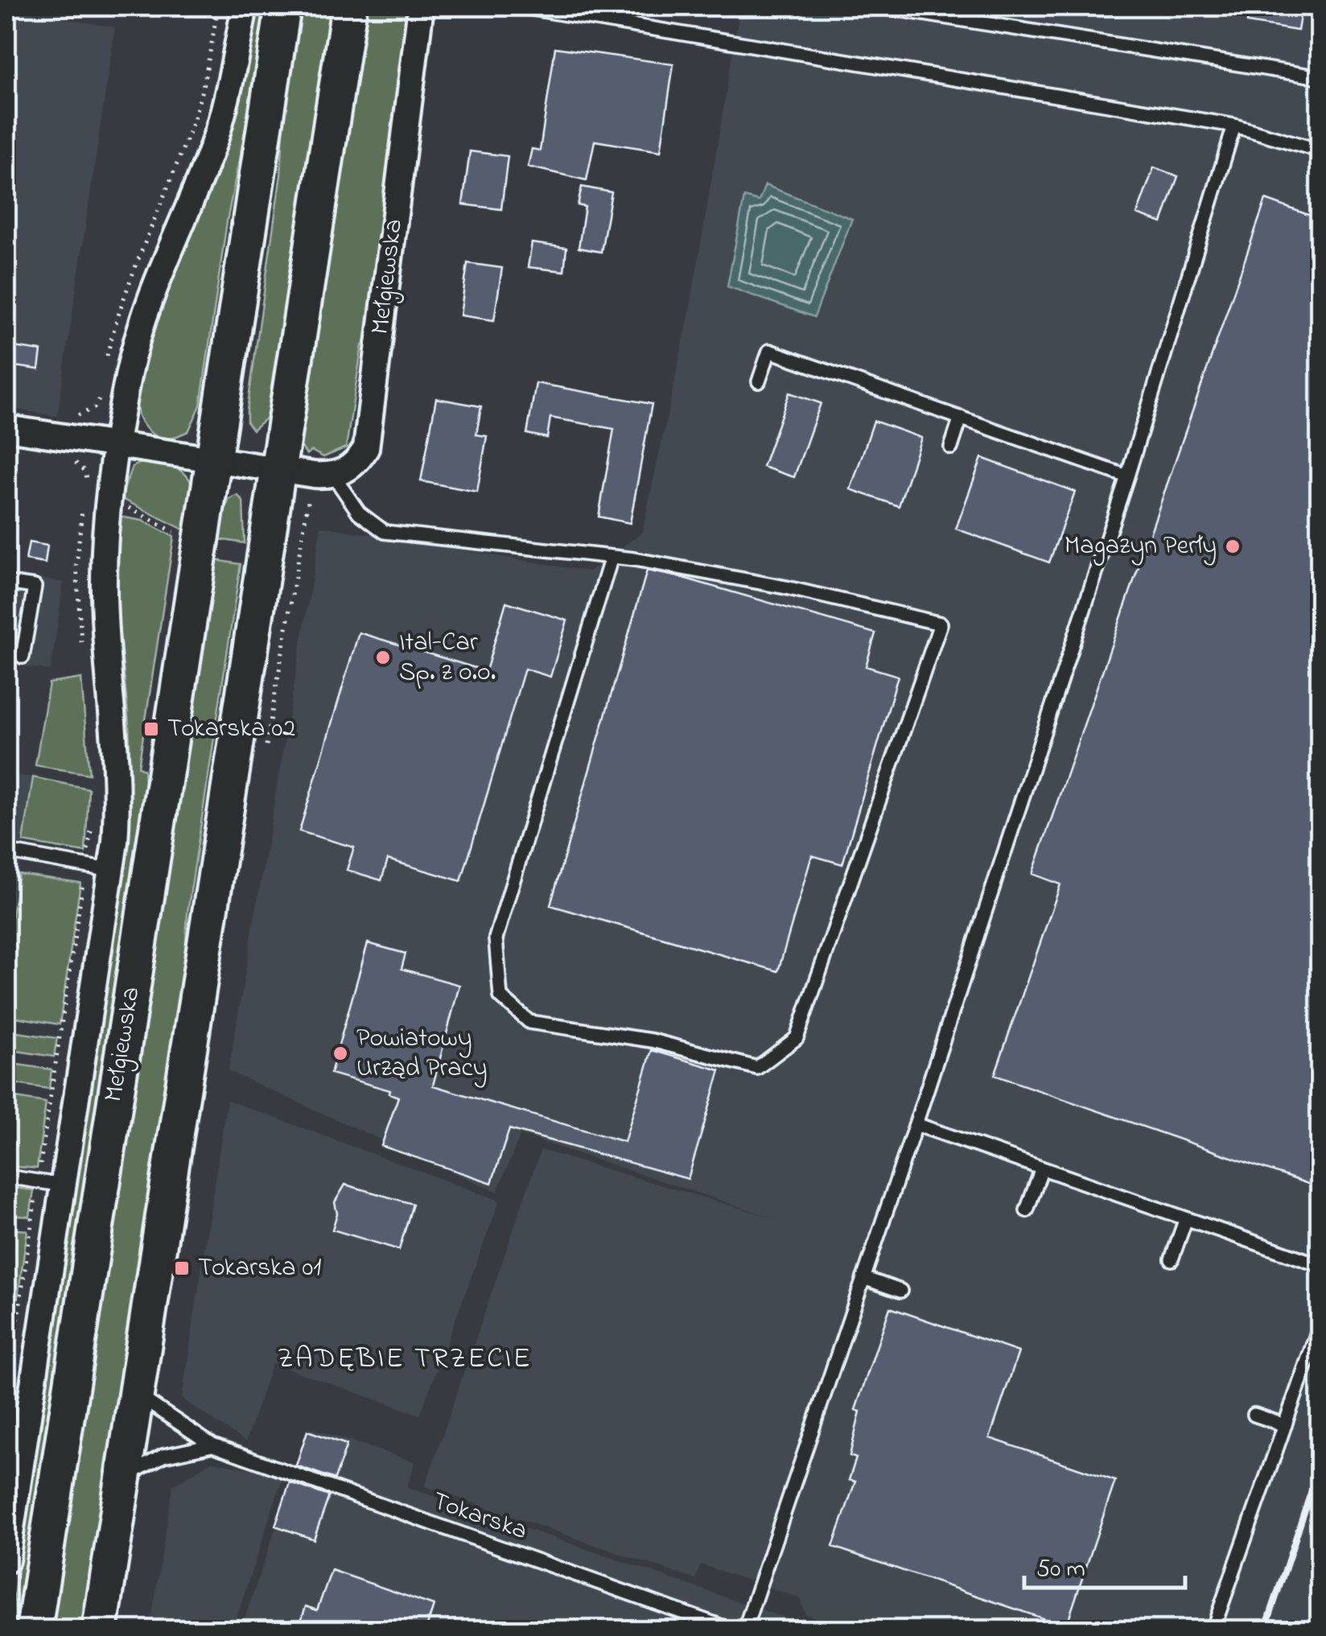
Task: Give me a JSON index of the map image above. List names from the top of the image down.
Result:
{
  "streets": {
    "main road": ["Mełgiewska"],
    "lane": ["Tokarska"]
  },
  "districts": ["ZADĘBIE TRZECIE"],
  "places": {
    "other": ["Magazyn Perły", "Ital-Car Sp. z o.o.", "Powiatowy Urząd Pracy"],
    "transit": ["Tokarska 02", "Tokarska 01"]
  },
  "scale_bar": "50 m"
}
